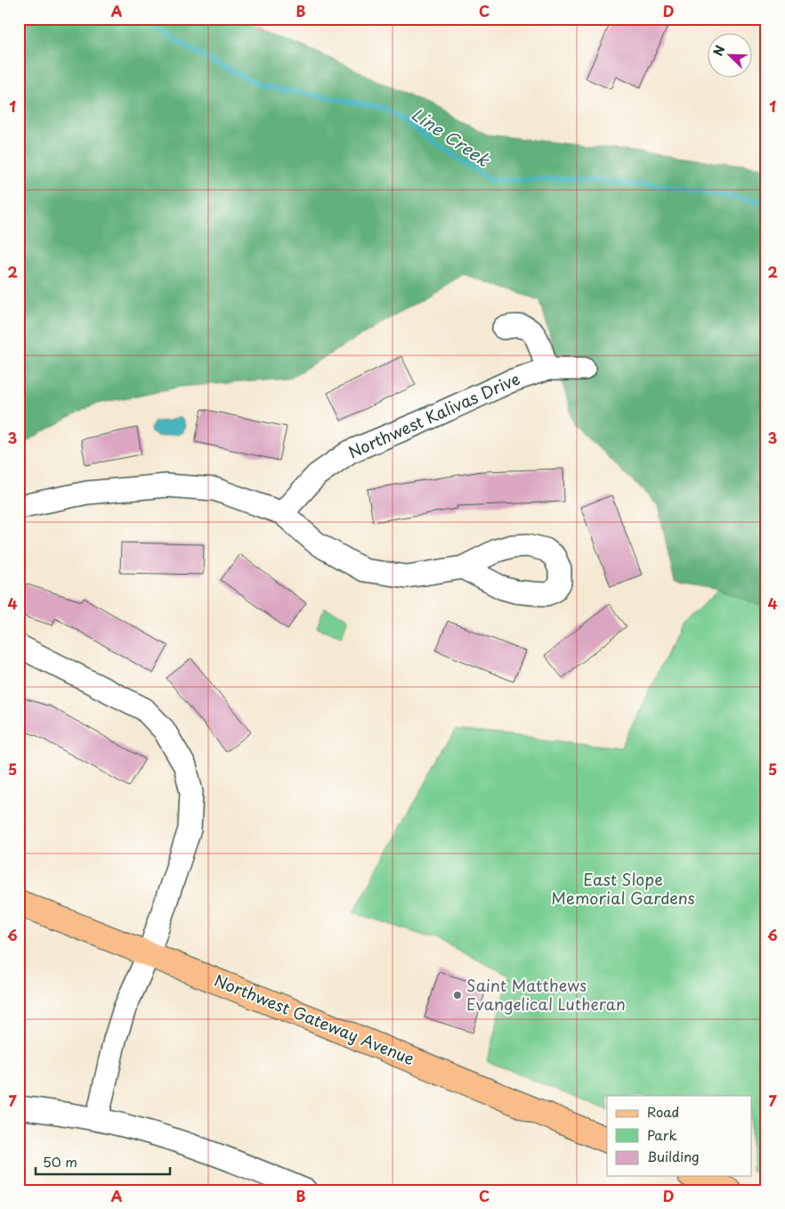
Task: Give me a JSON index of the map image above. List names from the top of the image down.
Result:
{
  "streets": {
    "main road": ["Northwest Gateway Avenue"],
    "street": ["Northwest Kalivas Drive"]
  },
  "water": ["Line Creek"],
  "parks": ["East Slope Memorial Gardens"],
  "places": ["Saint Matthews Evangelical Lutheran"],
  "legend": ["Road", "Park", "Building"],
  "scale_bar": "50 m",
  "north": "top left",
  "grid": {
    "columns": [
      "A",
      "B",
      "C",
      "D"
    ],
    "rows": [
      "1",
      "2",
      "3",
      "4",
      "5",
      "6",
      "7"
    ]
  }
}
